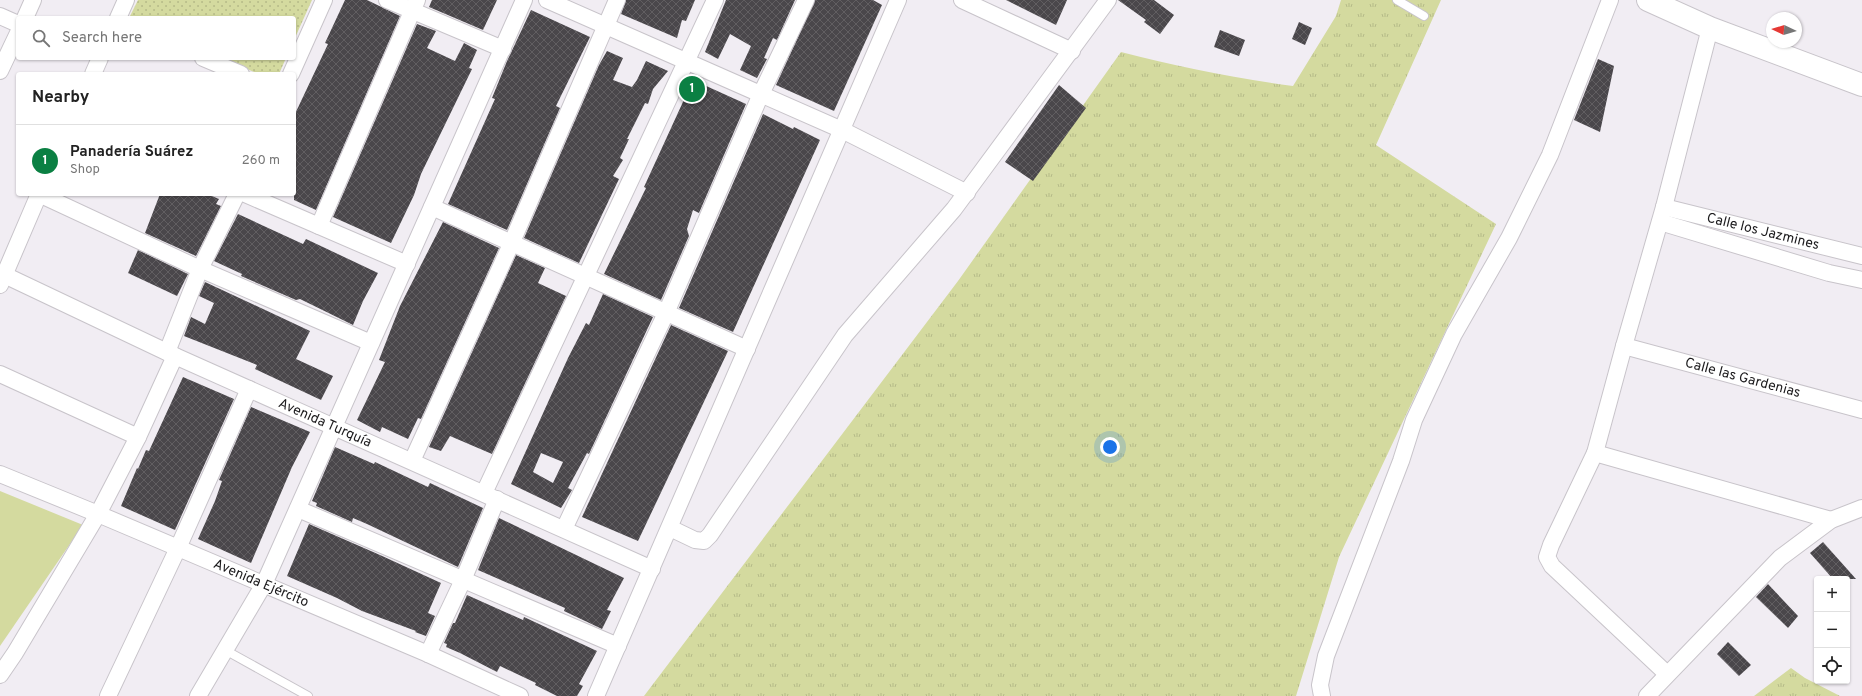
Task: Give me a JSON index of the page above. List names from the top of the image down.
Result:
{
  "streets": {
    "street": [
      "Calle los Jazmines",
      "Calle las Gardenias",
      "Avenida Turquía",
      "Avenida Ejército"
    ]
  },
  "north": "left",
  "page": {
    "search": "Search here",
    "heading": "Nearby",
    "pins": "1",
    "list": [
      {
        "mark": "1",
        "name": "Panadería Suárez",
        "note": "Shop",
        "value": "260 m"
      }
    ],
    "map_buttons": ["+", "−"]
  }
}
